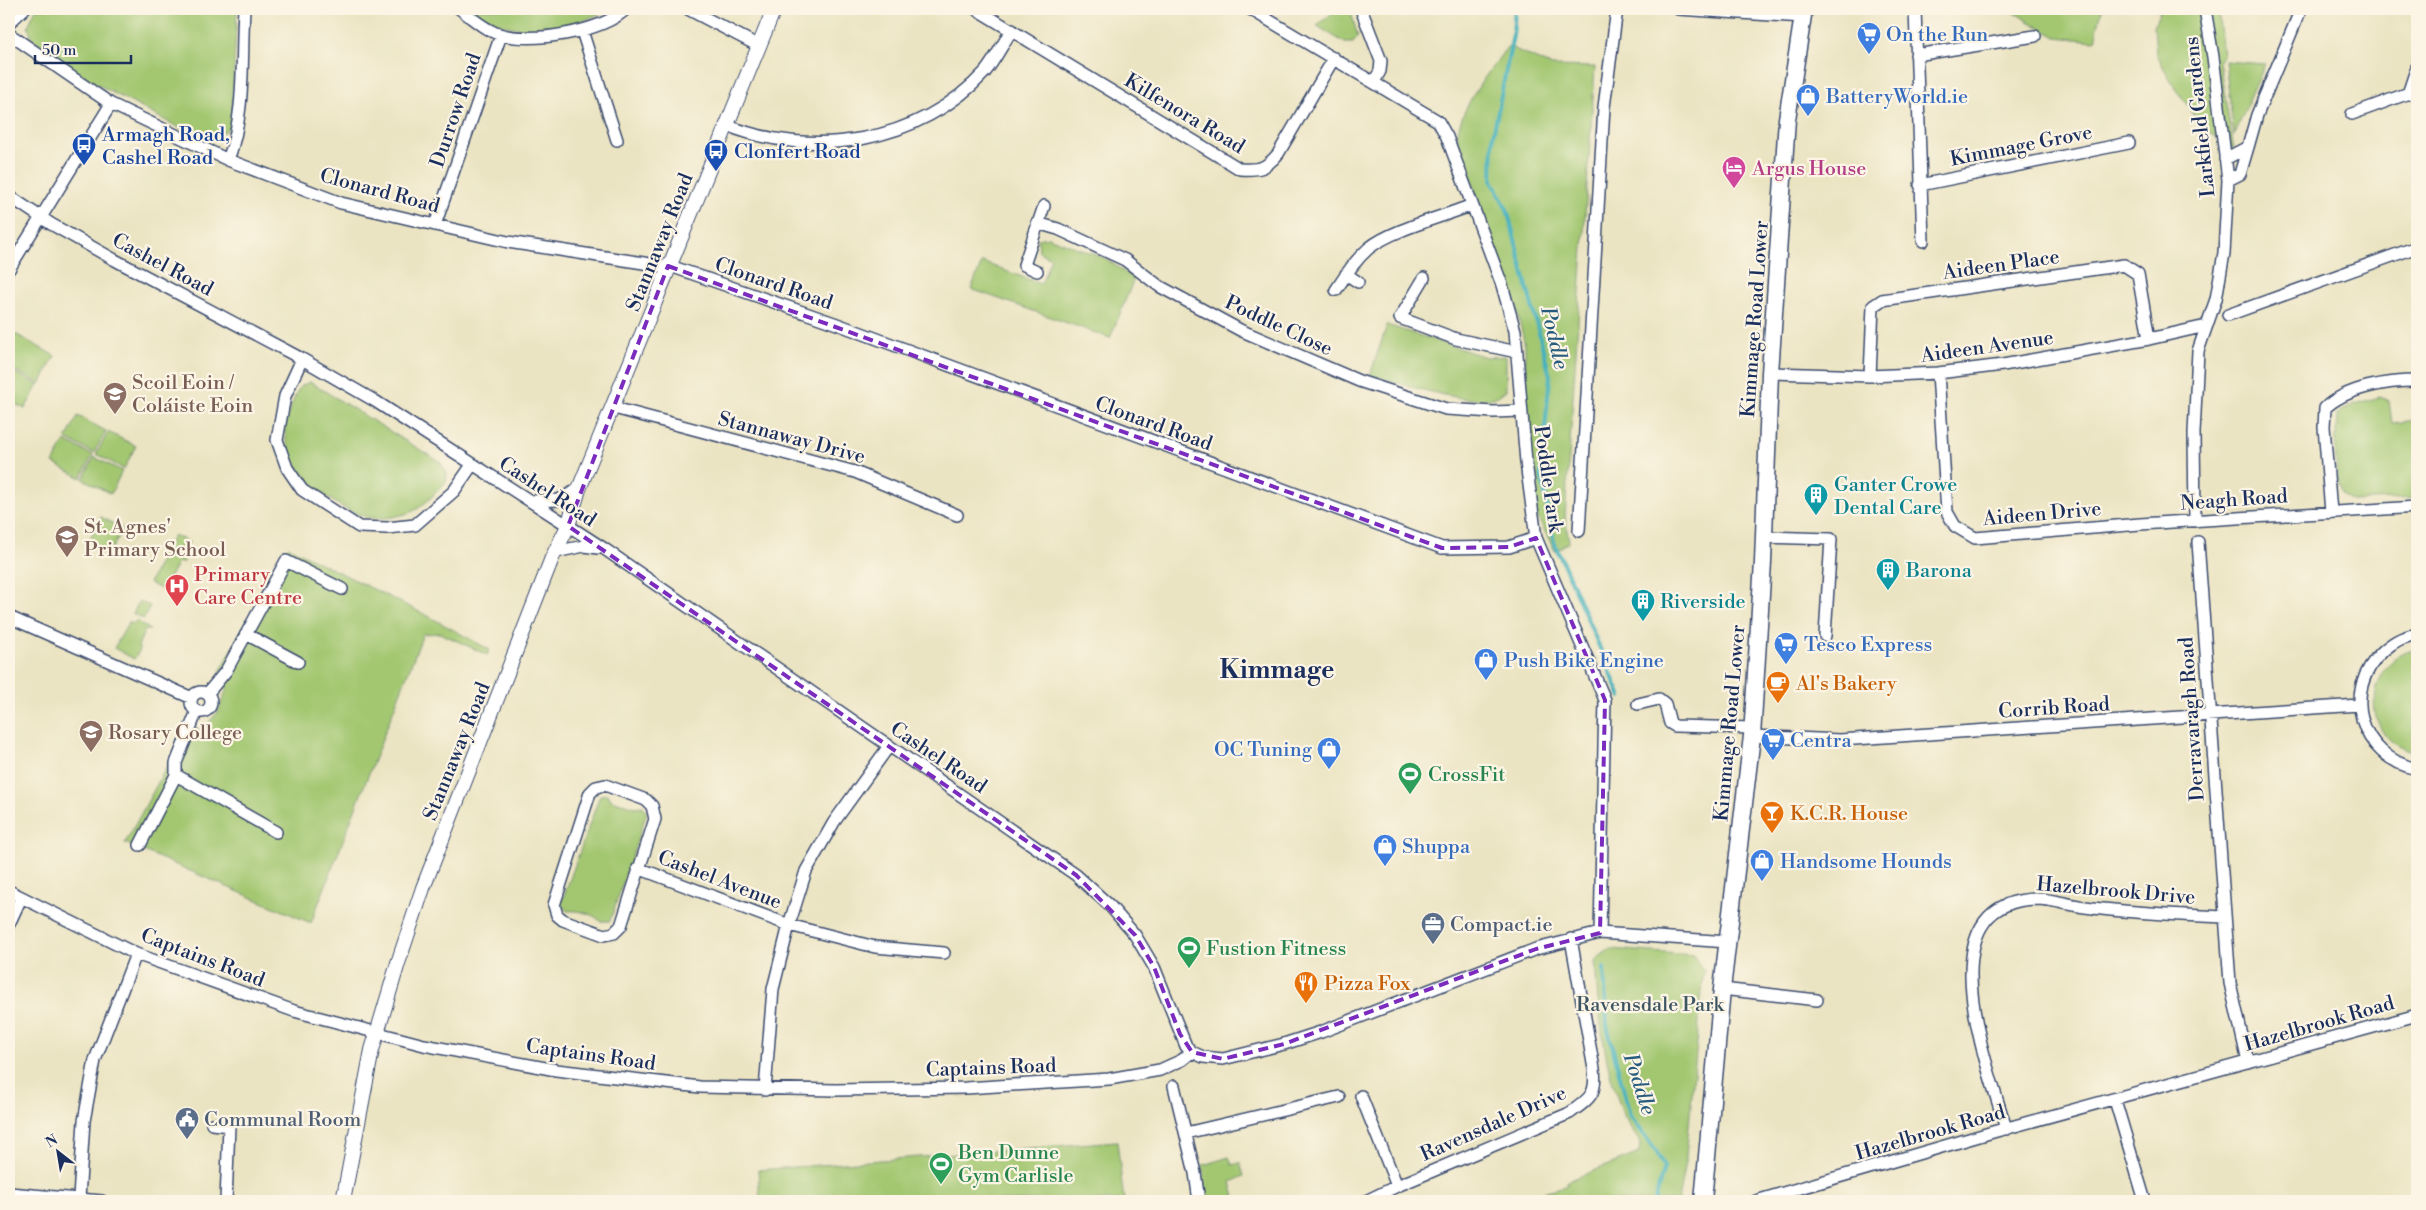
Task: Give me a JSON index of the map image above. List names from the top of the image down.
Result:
{
  "streets": {
    "main road": ["Kimmage Road Lower"],
    "street": [
      "Durrow Road",
      "Kilfenora Road",
      "Larkfield Gardens",
      "Kimmage Grove",
      "Clonard Road",
      "Stannaway Road",
      "Cashel Road",
      "Aideen Place",
      "Poddle Close",
      "Aideen Avenue",
      "Stannaway Drive",
      "Poddle Park",
      "Neagh Road",
      "Aideen Drive",
      "Corrib Road",
      "Derravaragh Road",
      "Cashel Avenue",
      "Hazelbrook Drive",
      "Captains Road",
      "Hazelbrook Road",
      "Ravensdale Drive"
    ]
  },
  "crossings": [
    ["Durrow Road", "Clonard Road"],
    ["Larkfield Gardens", "Aideen Avenue"],
    ["Clonard Road", "Stannaway Road"],
    ["Clonard Road", "Poddle Park"],
    ["Stannaway Road", "Cashel Road"],
    ["Stannaway Road", "Stannaway Drive"],
    ["Stannaway Road", "Captains Road"],
    ["Cashel Road", "Cashel Avenue"],
    ["Cashel Road", "Captains Road"],
    ["Aideen Place", "Aideen Avenue"],
    ["Kimmage Road Lower", "Aideen Avenue"],
    ["Kimmage Road Lower", "Corrib Road"],
    ["Poddle Close", "Poddle Park"],
    ["Aideen Avenue", "Aideen Drive"],
    ["Neagh Road", "Aideen Drive"],
    ["Corrib Road", "Derravaragh Road"],
    ["Derravaragh Road", "Hazelbrook Drive"],
    ["Cashel Avenue", "Captains Road"],
    ["Hazelbrook Drive", "Hazelbrook Road"]
  ],
  "districts": ["Kimmage"],
  "water": ["Poddle"],
  "parks": ["Ravensdale Park"],
  "places": {
    "supermarket": ["On the Run", "Tesco Express", "Centra"],
    "shop": [
      "BatteryWorld.ie",
      "Push Bike Engine",
      "OC Tuning",
      "Shuppa",
      "Handsome Hounds"
    ],
    "bus stop": ["Armagh Road, Cashel Road", "Clonfert Road"],
    "hotel": ["Argus House"],
    "school or university": ["Scoil Eoin / Coláiste Eoin", "St. Agnes' Primary School", "Rosary College"],
    "building": ["Ganter Crowe Dental Care", "Barona", "Riverside"],
    "hospital": ["Primary Care Centre"],
    "cafe": ["Al's Bakery"],
    "sports": ["CrossFit", "Fustion Fitness", "Ben Dunne Gym Carlisle"],
    "bar": ["K.C.R. House"],
    "office": ["Compact.ie"],
    "restaurant": ["Pizza Fox"],
    "public building": ["Communal Room"]
  },
  "scale_bar": "50 m",
  "north": "top left"
}
